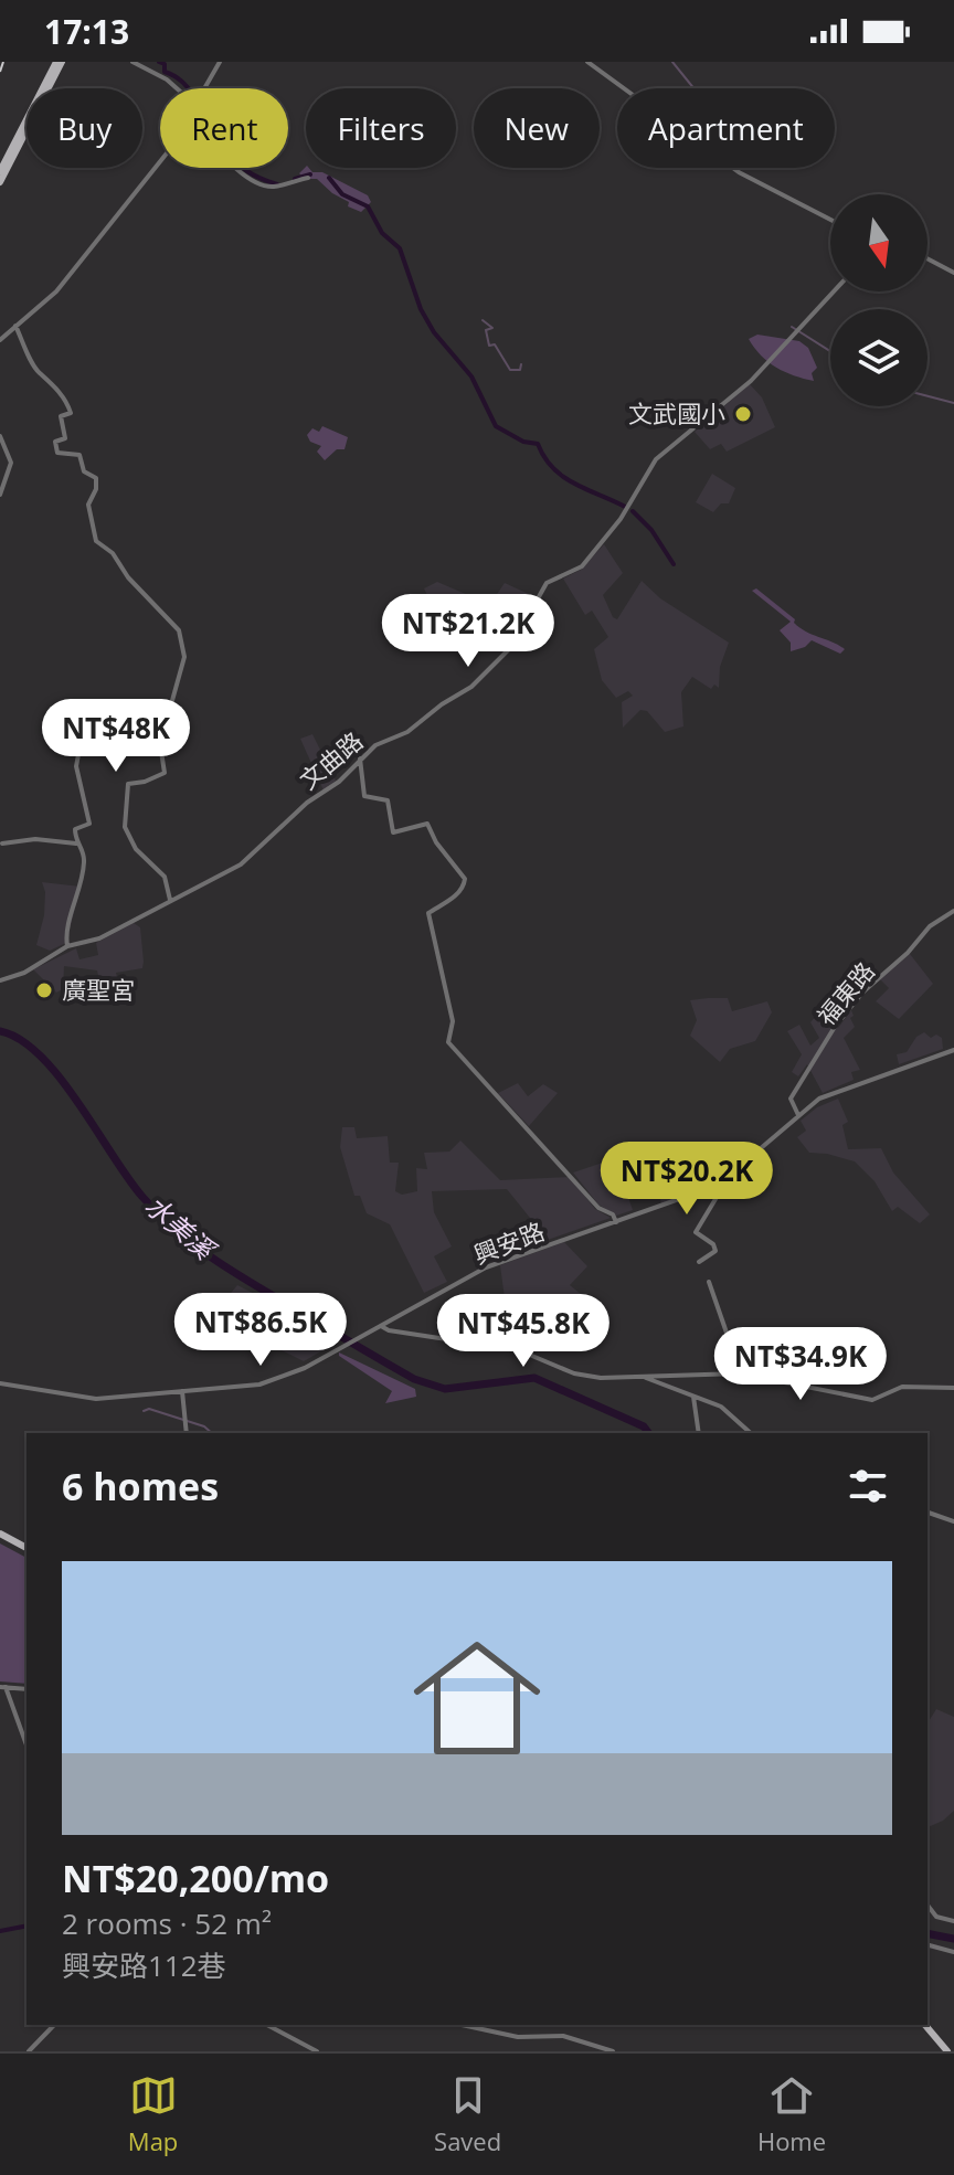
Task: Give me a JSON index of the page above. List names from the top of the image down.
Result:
{
  "streets": {
    "street": ["文曲路", "福東路", "興安路"]
  },
  "crossings": [
    ["福東路", "興安路"]
  ],
  "water": ["水美溪"],
  "places": ["文武國小", "廣聖宮"],
  "north": "bottom",
  "page": {
    "status": "17:13",
    "chip": [
      "Buy",
      "Rent",
      "Filters",
      "New",
      "Apartment"
    ],
    "price": [
      "NT$21.2K",
      "NT$48K",
      "NT$20.2K",
      "NT$86.5K",
      "NT$45.8K",
      "NT$34.9K"
    ],
    "heading": "6 homes",
    "list": [
      {
        "name": "NT$20,200/mo",
        "note": "2 rooms · 52 m² · 興安路112巷"
      }
    ],
    "tabs": ["Map", "Saved", "Home"]
  }
}
